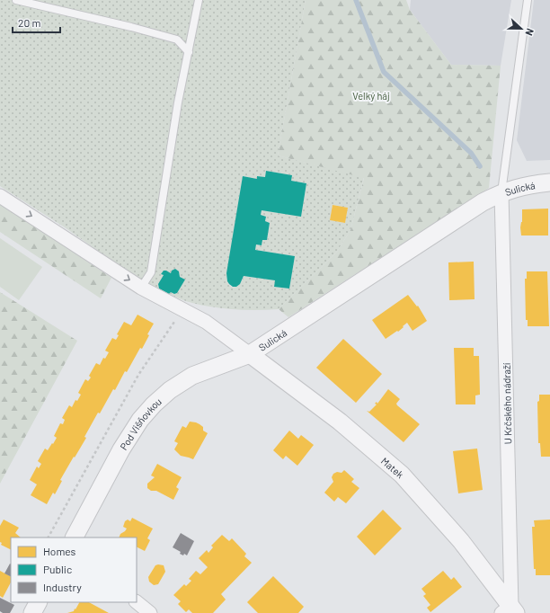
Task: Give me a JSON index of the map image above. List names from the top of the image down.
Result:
{
  "streets": {
    "street": [
      "Sulická",
      "U Krčského nádraží",
      "Pod Višňovkou",
      "Matek"
    ]
  },
  "crossings": [
    ["Sulická", "U Krčského nádraží"],
    ["Sulická", "Pod Višňovkou"],
    ["Sulická", "Matek"],
    ["U Krčského nádraží", "Matek"],
    ["Pod Višňovkou", "Matek"]
  ],
  "parks": ["Velký háj"],
  "legend": ["Homes", "Public", "Industry"],
  "scale_bar": "20 m",
  "north": "right"
}
